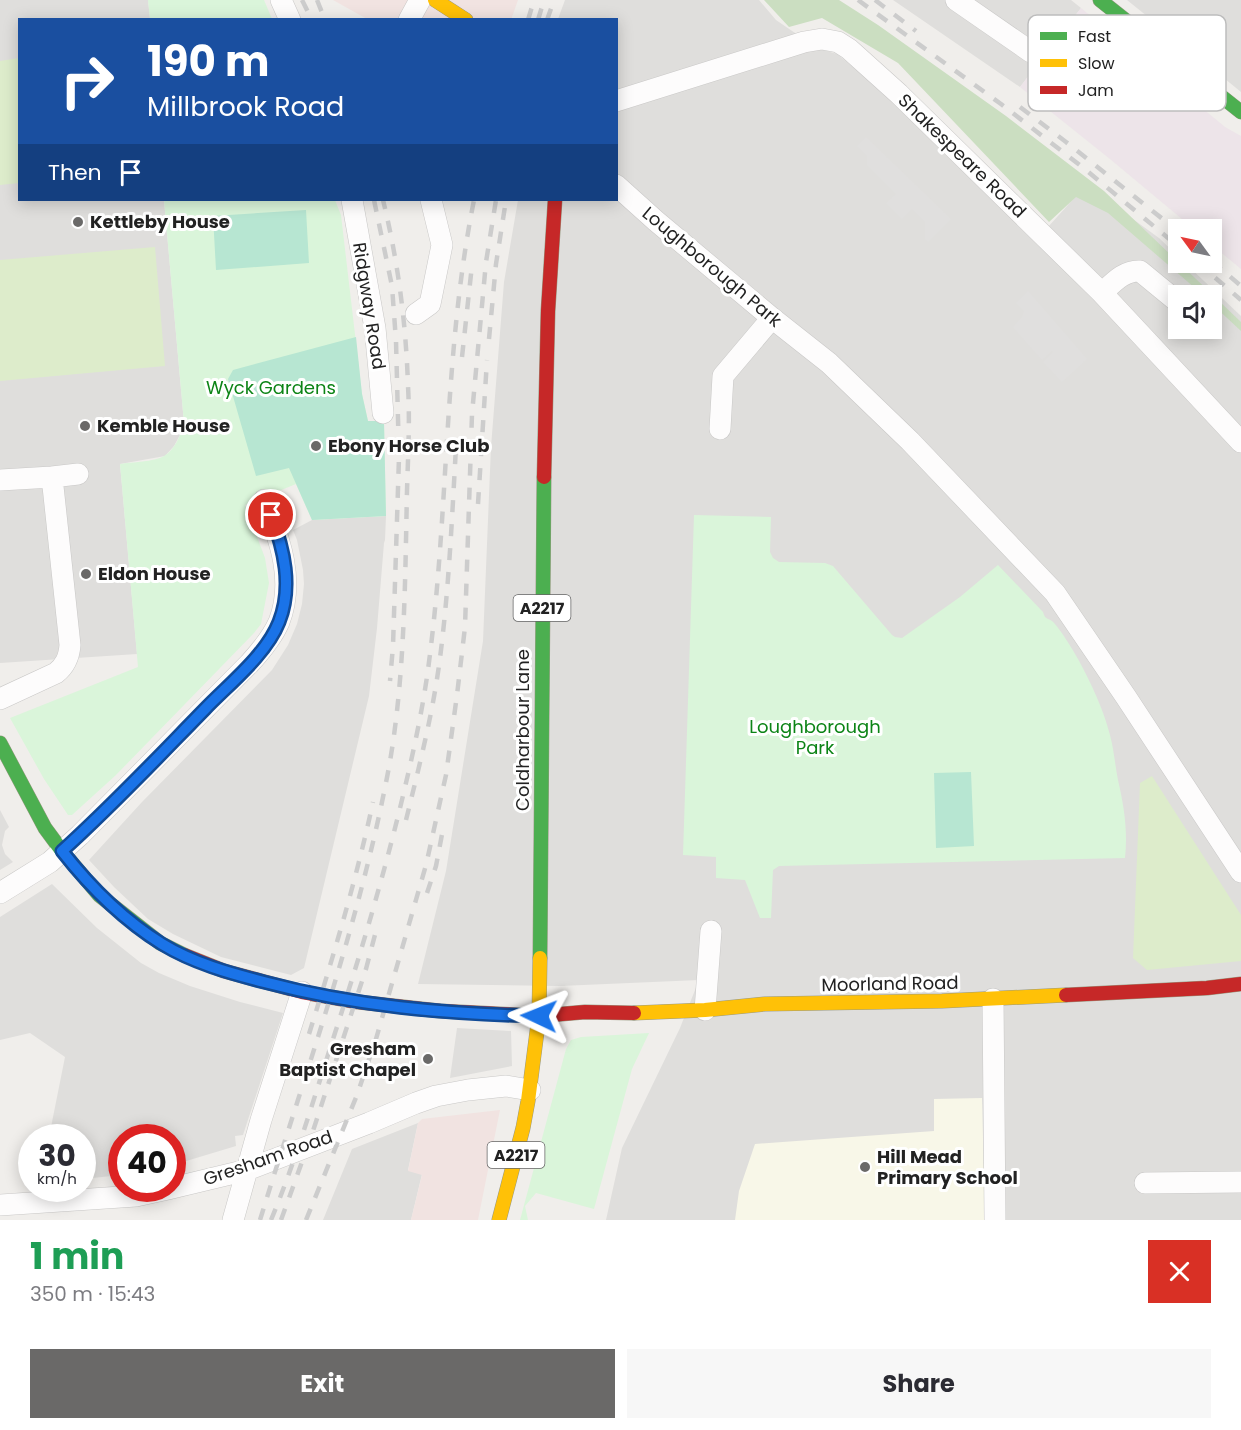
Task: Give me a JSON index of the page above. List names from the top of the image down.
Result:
{
  "streets": {
    "street": [
      "Shakespeare Road",
      "Loughborough Park",
      "Ridgway Road",
      "A2217",
      "Coldharbour Lane",
      "Moorland Road",
      "Gresham Road"
    ]
  },
  "crossings": [
    ["Coldharbour Lane", "Moorland Road"],
    ["Coldharbour Lane", "Gresham Road"]
  ],
  "parks": ["Wyck Gardens", "Loughborough Park"],
  "places": [
    "Kettleby House",
    "Kemble House",
    "Ebony Horse Club",
    "Eldon House",
    "Gresham Baptist Chapel",
    "Hill Mead Primary School"
  ],
  "legend": ["Fast", "Slow", "Jam"],
  "north": "top left",
  "page": {
    "turn": ["190 m", "Millbrook Road"],
    "then": "Then",
    "speed": "30 km/h",
    "limit": "40",
    "heading": ["1 min", "350 m · 15:43"],
    "buttons": ["Exit", "Share"]
  }
}
